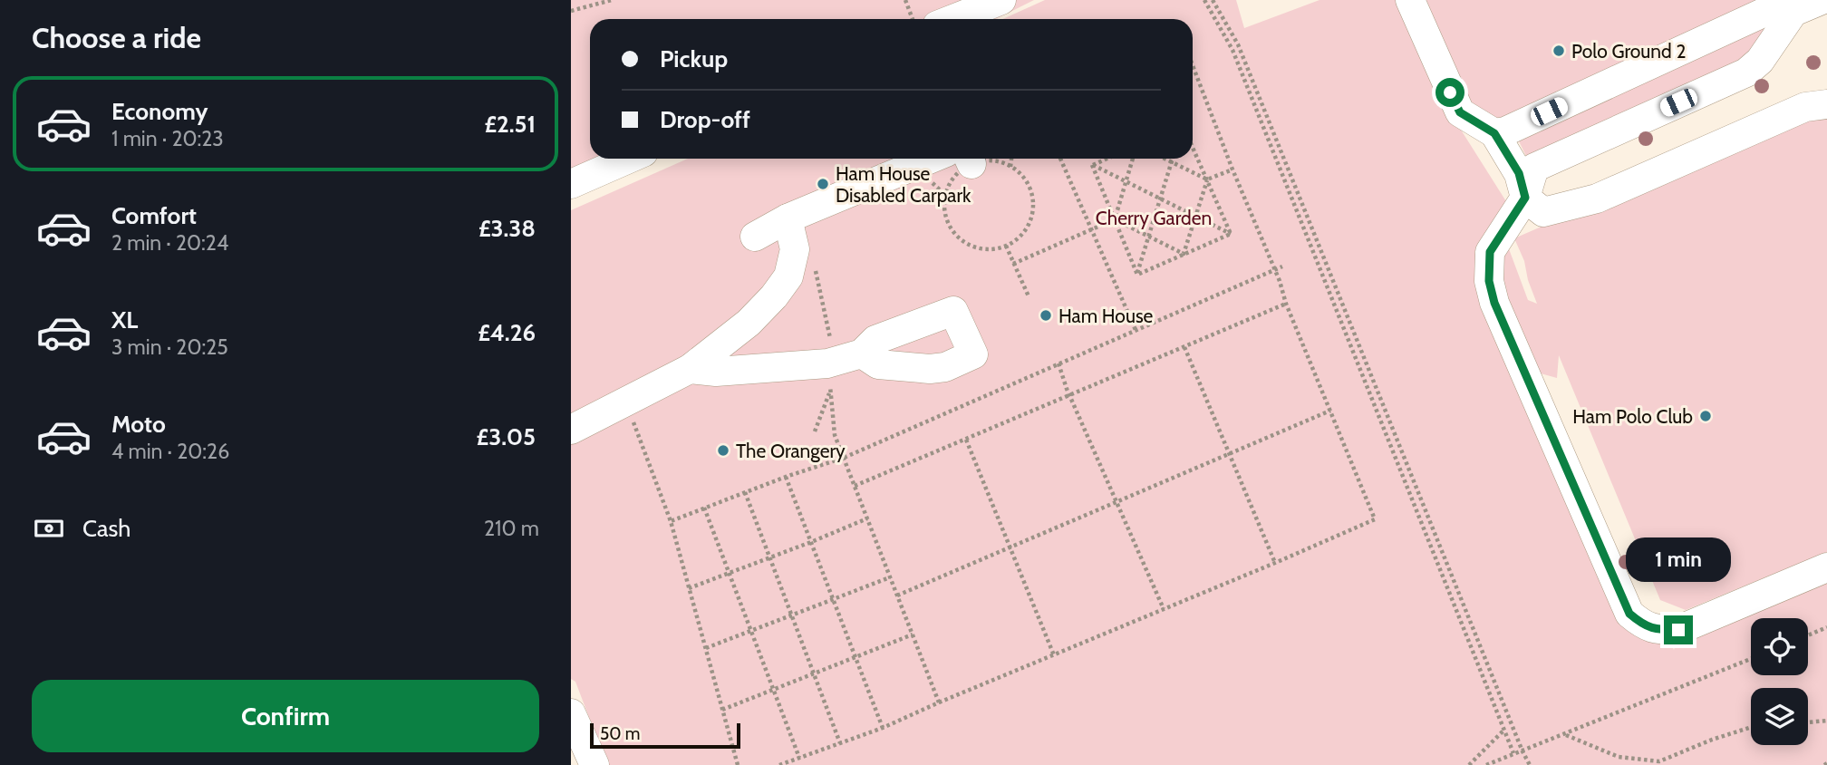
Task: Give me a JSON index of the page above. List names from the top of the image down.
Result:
{
  "parks": ["Cherry Garden"],
  "places": [
    "Polo Ground 2",
    "Ham House Disabled Carpark",
    "Ham House",
    "Ham Polo Club",
    "The Orangery"
  ],
  "scale_bar": "50 m",
  "page": {
    "heading": "Choose a ride",
    "banner": ["Pickup", "Drop-off"],
    "list": [
      {
        "name": "Economy",
        "note": "1 min · 20:23",
        "value": "£2.51"
      },
      {
        "name": "Comfort",
        "note": "2 min · 20:24",
        "value": "£3.38"
      },
      {
        "name": "XL",
        "note": "3 min · 20:25",
        "value": "£4.26"
      },
      {
        "name": "Moto",
        "note": "4 min · 20:26",
        "value": "£3.05"
      }
    ],
    "pay": ["Cash", "210 m"],
    "bubble": "1 min",
    "buttons": "Confirm",
    "scale": "50 m"
  }
}
